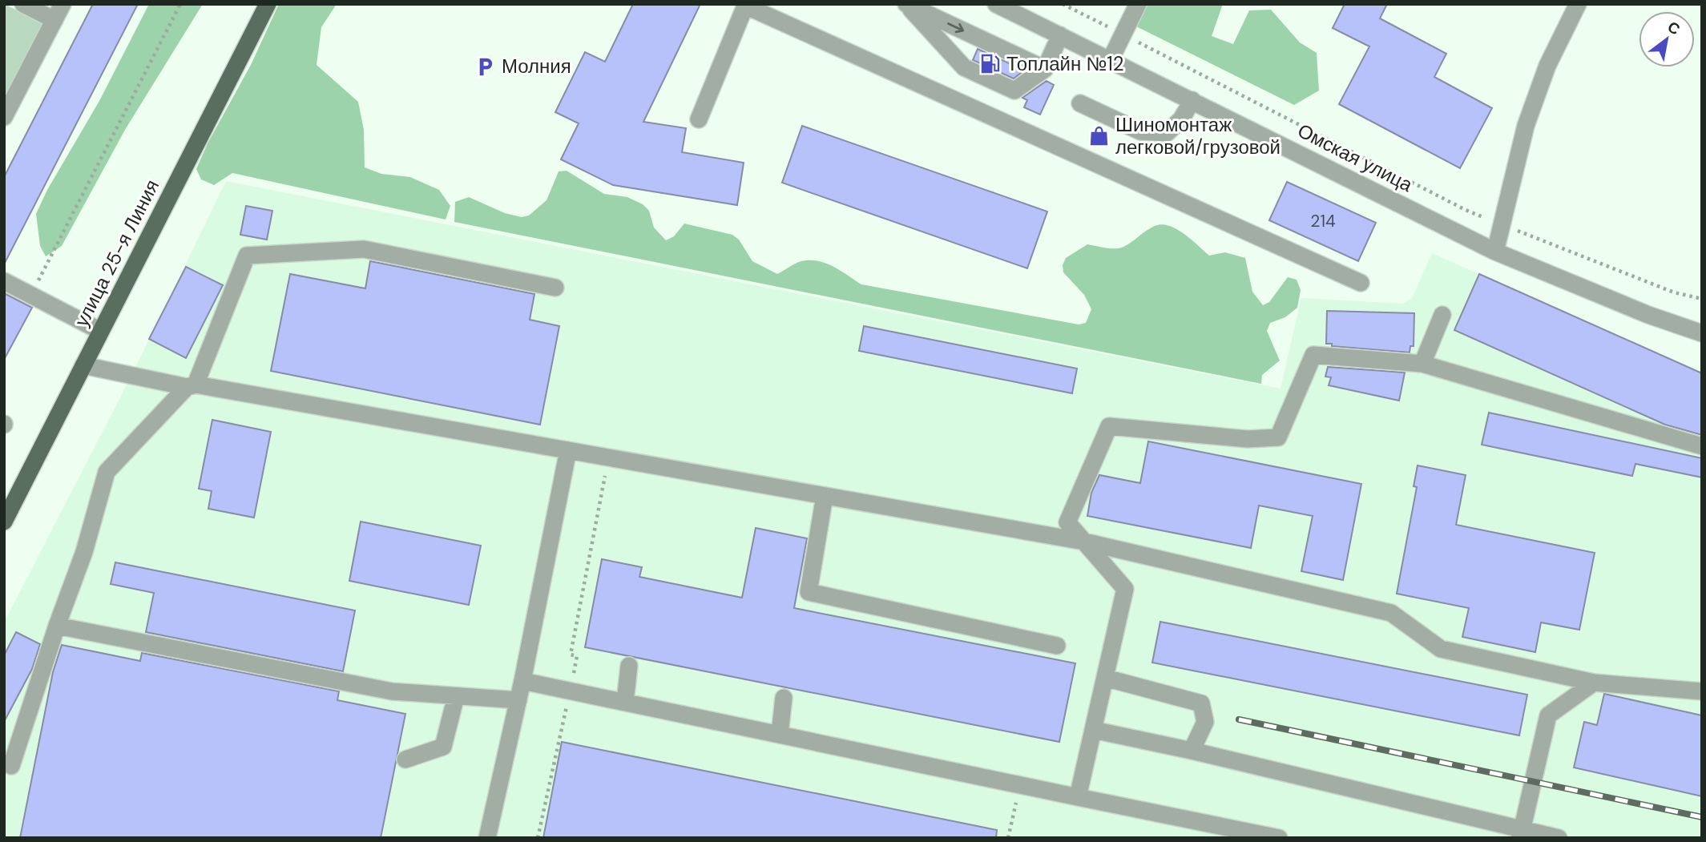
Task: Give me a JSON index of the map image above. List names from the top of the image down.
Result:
{
  "streets": {
    "main road": ["улица 25-я Линия"],
    "street": ["Омская улица"]
  },
  "places": {
    "fuel station": ["Топлайн №12"],
    "parking": ["Молния"],
    "shop": ["Шиномонтаж легковой/грузовой"]
  },
  "house_numbers": ["214"],
  "north": "top right"
}
